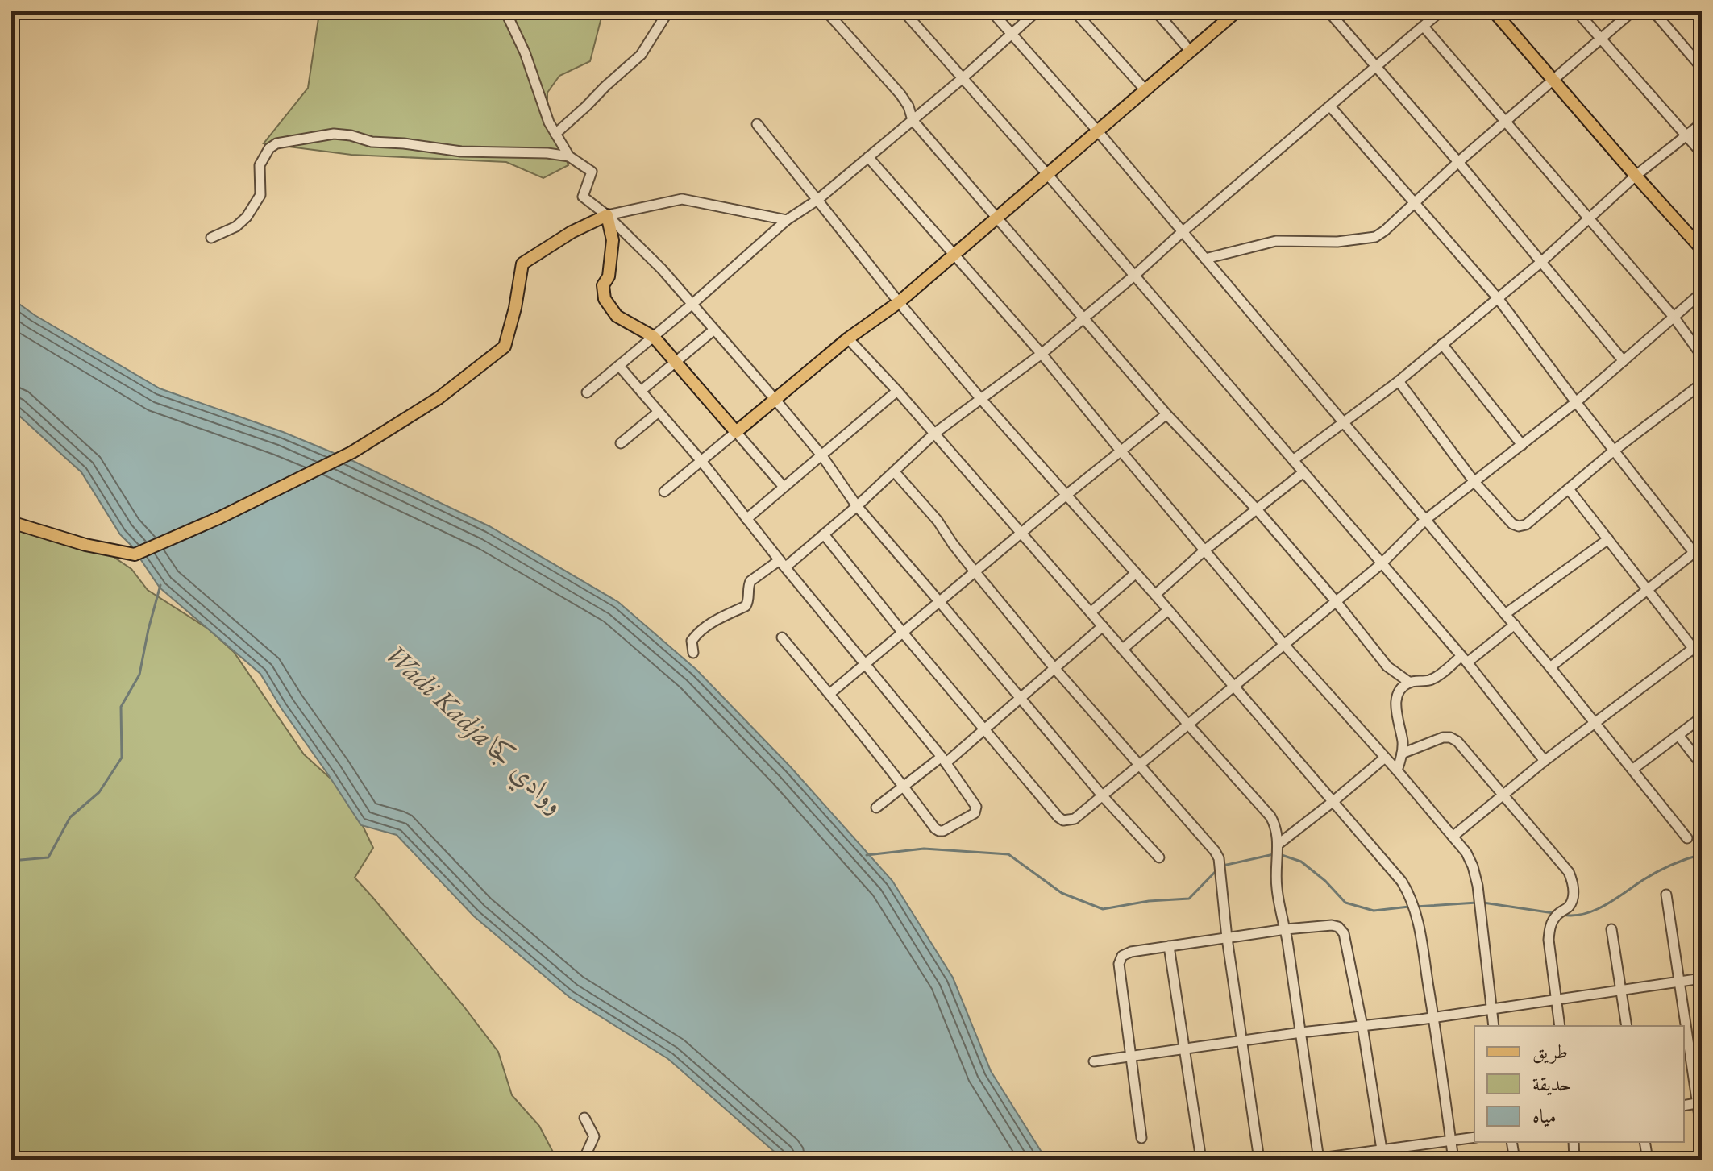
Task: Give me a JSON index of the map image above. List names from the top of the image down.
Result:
{
  "water": ["Wadi Kadja ووادي كجا"],
  "legend": ["طريق", "حديقة", "مياه"]
}
